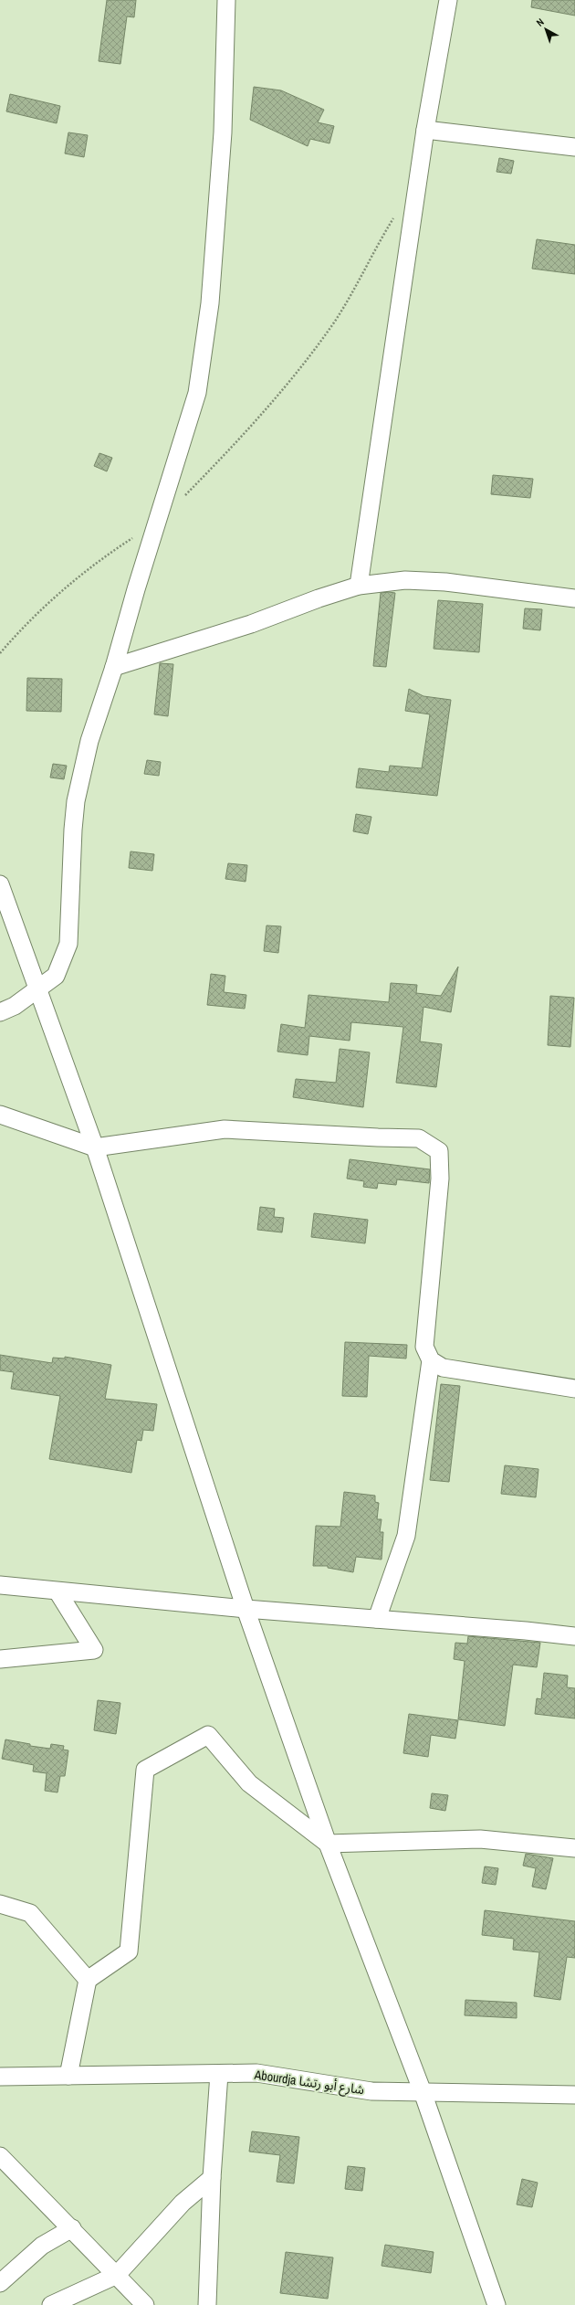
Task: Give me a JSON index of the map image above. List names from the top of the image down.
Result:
{
  "streets": {
    "street": ["Abourdja شارع أبو رتشا"]
  },
  "north": "top left"
}
